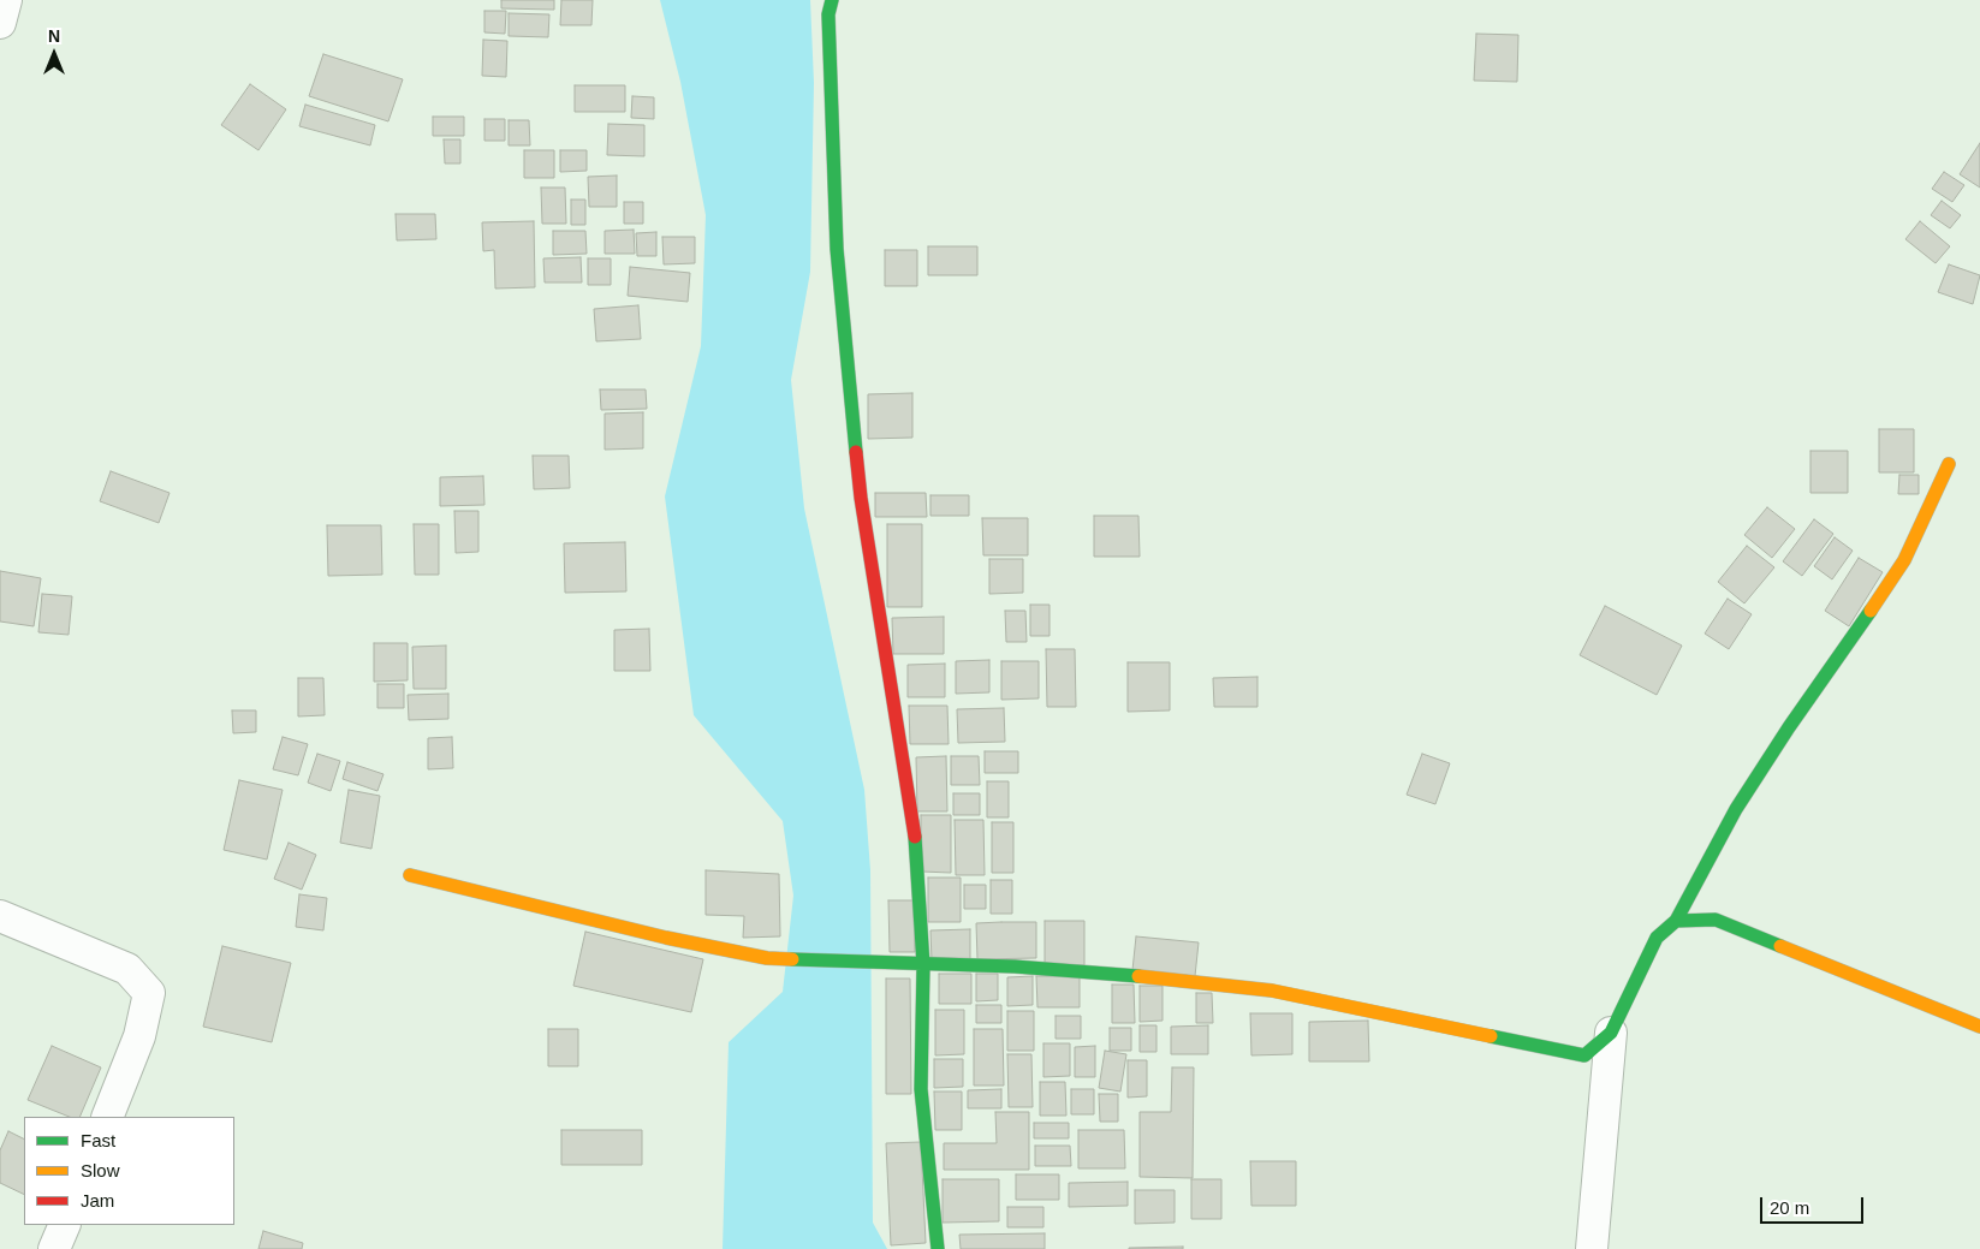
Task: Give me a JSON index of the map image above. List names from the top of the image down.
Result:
{
  "legend": ["Fast", "Slow", "Jam"],
  "scale_bar": "20 m",
  "north": "top"
}
